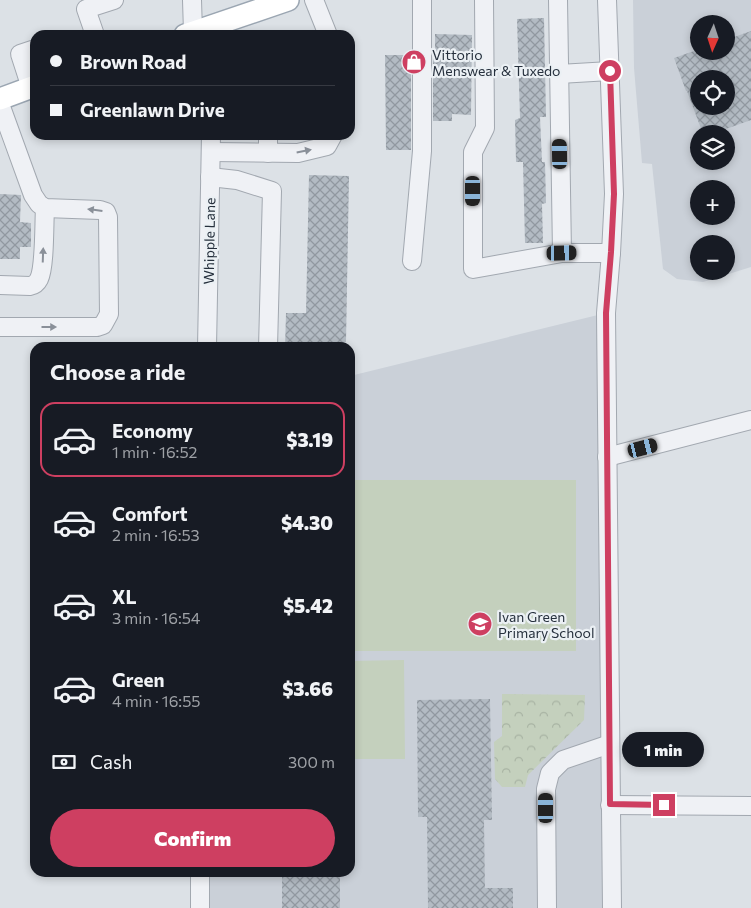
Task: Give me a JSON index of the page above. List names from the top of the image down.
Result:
{
  "streets": {
    "street": ["Whipple Lane"]
  },
  "places": {
    "shop": ["Vittorio Menswear & Tuxedo"],
    "school or university": ["Ivan Green Primary School"]
  },
  "north": "bottom",
  "page": {
    "map_buttons": ["+", "−"],
    "banner": ["Brown Road", "Greenlawn Drive"],
    "heading": "Choose a ride",
    "list": [
      {
        "name": "Economy",
        "note": "1 min · 16:52",
        "value": "$3.19"
      },
      {
        "name": "Comfort",
        "note": "2 min · 16:53",
        "value": "$4.30"
      },
      {
        "name": "XL",
        "note": "3 min · 16:54",
        "value": "$5.42"
      },
      {
        "name": "Green",
        "note": "4 min · 16:55",
        "value": "$3.66"
      }
    ],
    "bubble": "1 min",
    "pay": ["Cash", "300 m"],
    "buttons": "Confirm"
  }
}
